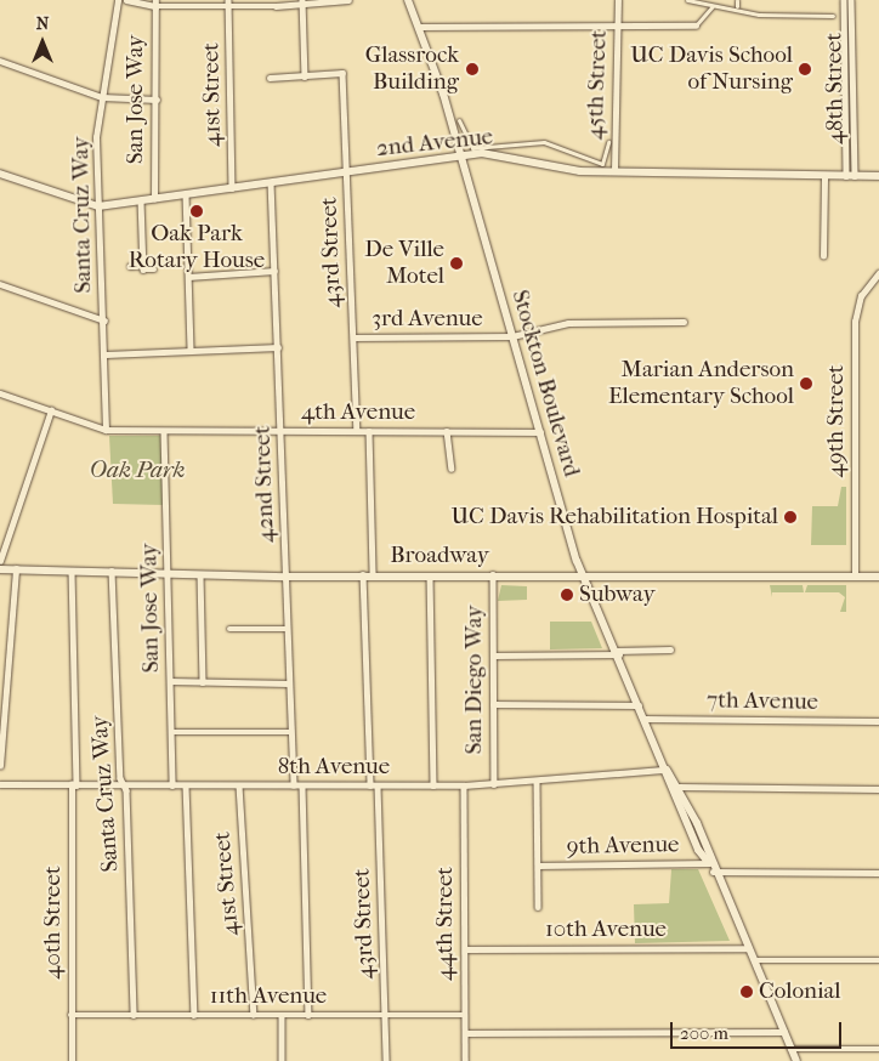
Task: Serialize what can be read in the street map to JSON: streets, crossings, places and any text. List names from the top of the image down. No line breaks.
{"streets":{"main road":["Stockton Boulevard","Broadway"],"street":["45th Street","48th Street","41st Street","San Jose Way","2nd Avenue","Santa Cruz Way","43rd Street","3rd Avenue","4th Avenue","49th Street","42nd Street","San Diego Way","7th Avenue","8th Avenue","9th Avenue","40th Street","44th Street","10th Avenue","11th Avenue"]},"crossings":[["45th Street","2nd Avenue"],["48th Street","2nd Avenue"],["41st Street","2nd Avenue"],["41st Street","8th Avenue"],["41st Street","11th Avenue"],["San Jose Way","2nd Avenue"],["San Jose Way","4th Avenue"],["San Jose Way","Broadway"],["San Jose Way","8th Avenue"],["2nd Avenue","Santa Cruz Way"],["2nd Avenue","43rd Street"],["2nd Avenue","Stockton Boulevard"],["2nd Avenue","42nd Street"],["Santa Cruz Way","4th Avenue"],["Santa Cruz Way","Broadway"],["Santa Cruz Way","8th Avenue"],["Santa Cruz Way","11th Avenue"],["43rd Street","3rd Avenue"],["43rd Street","4th Avenue"],["43rd Street","Broadway"],["43rd Street","8th Avenue"],["43rd Street","11th Avenue"],["3rd Avenue","Stockton Boulevard"],["Stockton Boulevard","4th Avenue"],["Stockton Boulevard","Broadway"],["Stockton Boulevard","7th Avenue"],["Stockton Boulevard","8th Avenue"],["Stockton Boulevard","9th Avenue"],["Stockton Boulevard","10th Avenue"],["4th Avenue","42nd Street"],["49th Street","Broadway"],["42nd Street","Broadway"],["42nd Street","8th Avenue"],["Broadway","San Diego Way"],["Broadway","40th Street"],["San Diego Way","8th Avenue"],["8th Avenue","40th Street"],["8th Avenue","44th Street"],["40th Street","11th Avenue"],["44th Street","10th Avenue"],["44th Street","11th Avenue"]],"parks":["Oak Park"],"places":["Glassrock Building","UC Davis School of Nursing","Oak Park Rotary House","De Ville Motel","Marian Anderson Elementary School","UC Davis Rehabilitation Hospital","Subway","Colonial"],"scale_bar":"200 m","north":"top"}
